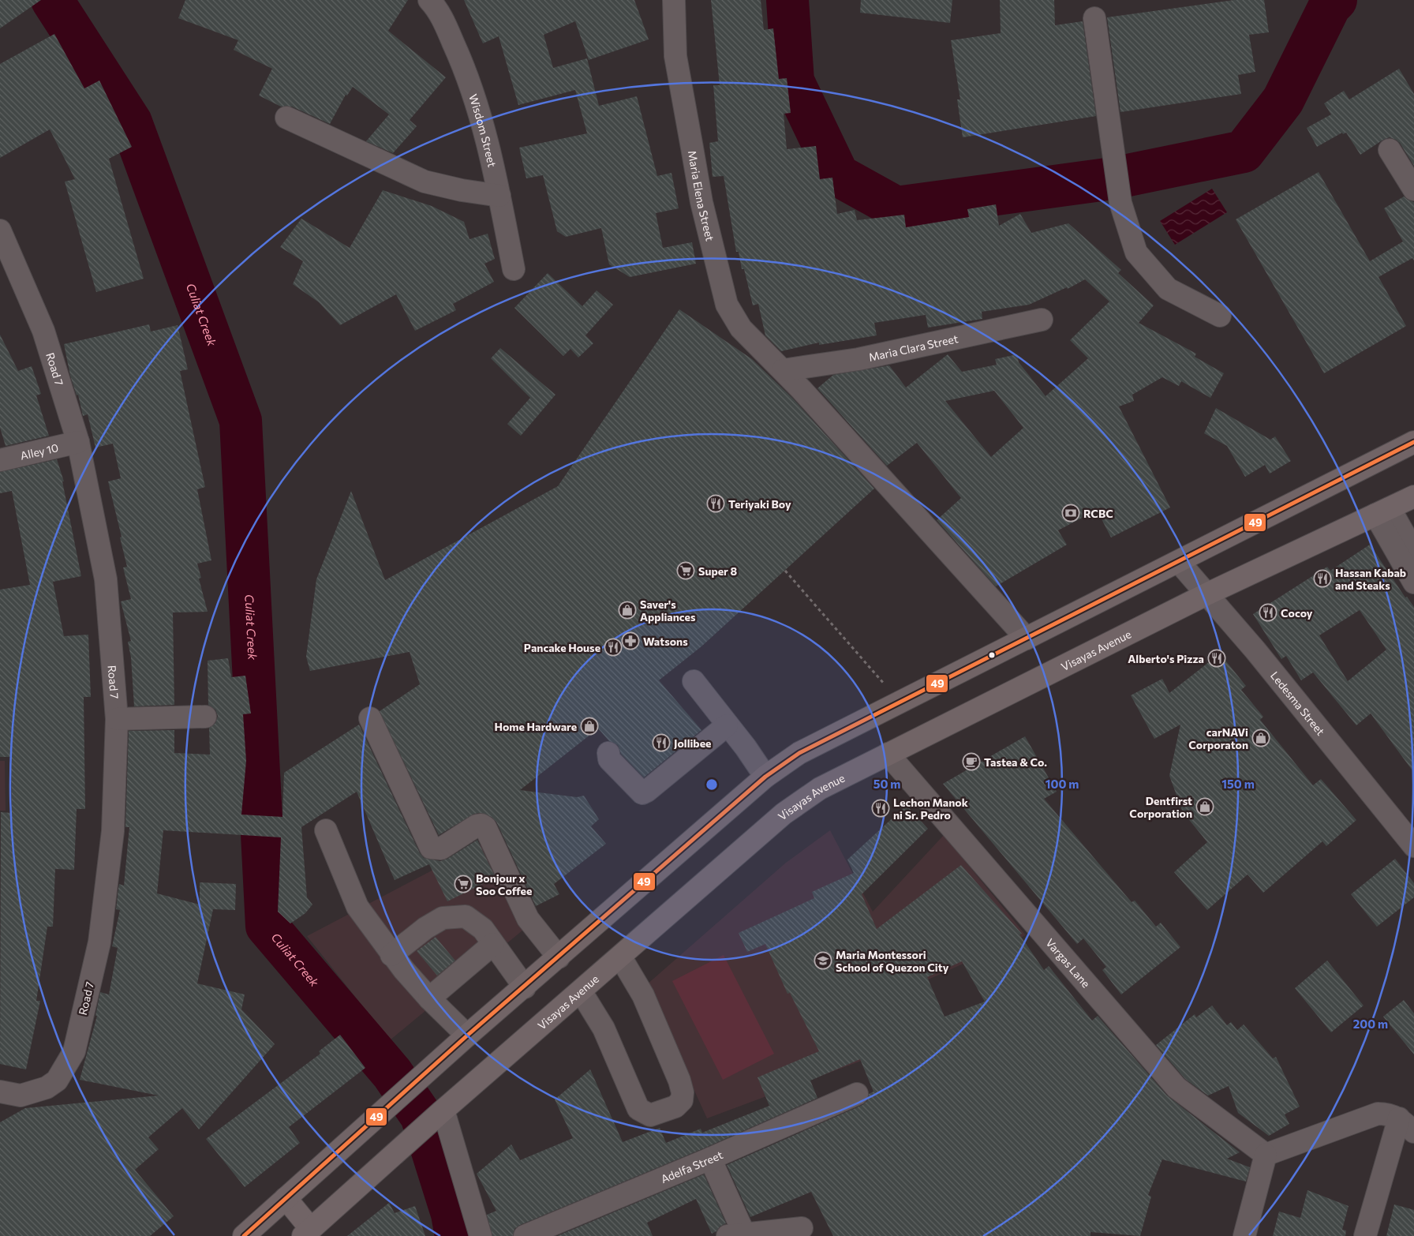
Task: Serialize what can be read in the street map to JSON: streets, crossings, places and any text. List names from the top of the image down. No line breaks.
{"streets":{"main road":["Visayas Avenue"],"street":["Wisdom Street","Maria Elena Street","Maria Clara Street","Road 7","Alley 10","Ledesma Street","Vargas Lane","Adelfa Street"]},"crossings":[["Maria Elena Street","Maria Clara Street"],["Road 7","Alley 10"],["Visayas Avenue","Ledesma Street"],["Visayas Avenue","Vargas Lane"]],"water":["Culiat Creek"],"places":{"restaurant":["Teriyaki Boy","Hassan Kabab and Steaks","Cocoy","Pancake House","Alberto's Pizza","Jollibee","Lechon Manok ni Sr. Pedro"],"bank":["RCBC"],"supermarket":["Super 8","Bonjour x Soo Coffee"],"shop":["Saver's Appliances","Home Hardware","carNAVi Corporaton","Dentfirst Corporation"],"pharmacy":["Watsons"],"cafe":["Tastea & Co."],"school or university":["Maria Montessori School of Quezon City"]},"lines":["transit line 49"],"rings":["50 m","100 m","150 m","200 m"]}
